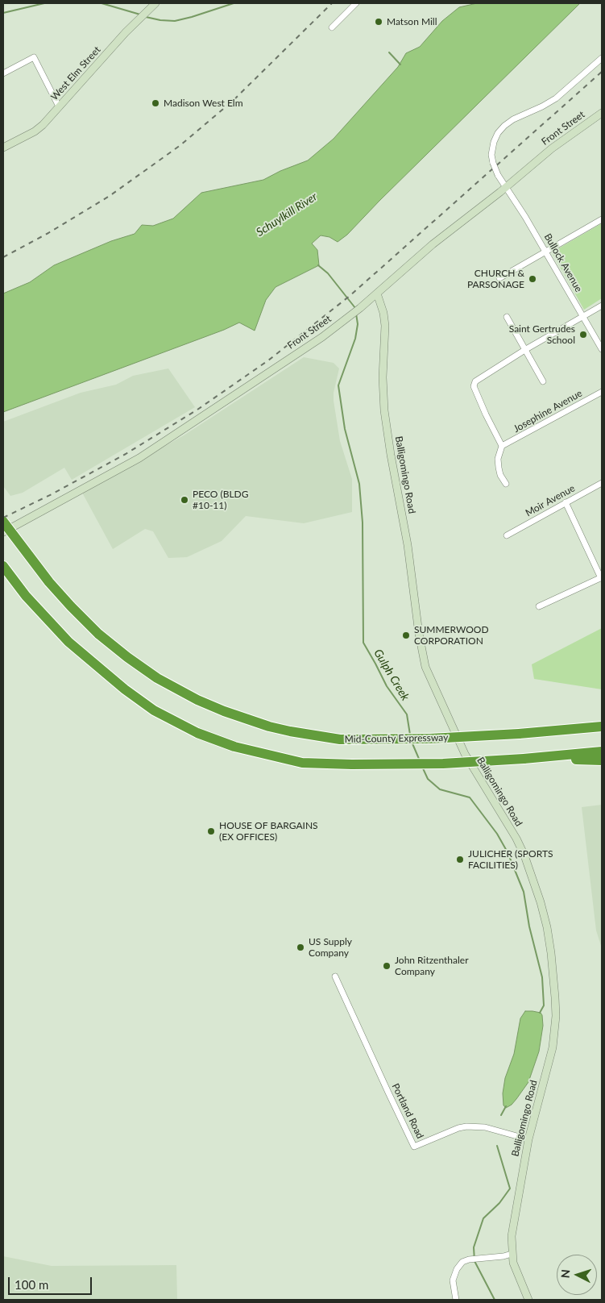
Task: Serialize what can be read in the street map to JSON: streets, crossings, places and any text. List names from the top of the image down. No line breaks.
{"streets":{"highway":["Mid-County Expressway"],"street":["West Elm Street","Front Street","Bullock Avenue","Josephine Avenue","Balligomingo Road","Moir Avenue","Portland Road"]},"crossings":[["Front Street","Bullock Avenue"],["Front Street","Balligomingo Road"],["Balligomingo Road","Portland Road"]],"water":["Schuylkill River","Gulph Creek"],"places":["Matson Mill","Madison West Elm","CHURCH & PARSONAGE","Saint Gertrudes School","PECO (BLDG #10-11)","SUMMERWOOD CORPORATION","HOUSE OF BARGAINS (EX OFFICES)","JULICHER (SPORTS FACILITIES)","US Supply Company","John Ritzenthaler Company"],"scale_bar":"100 m","north":"left"}
